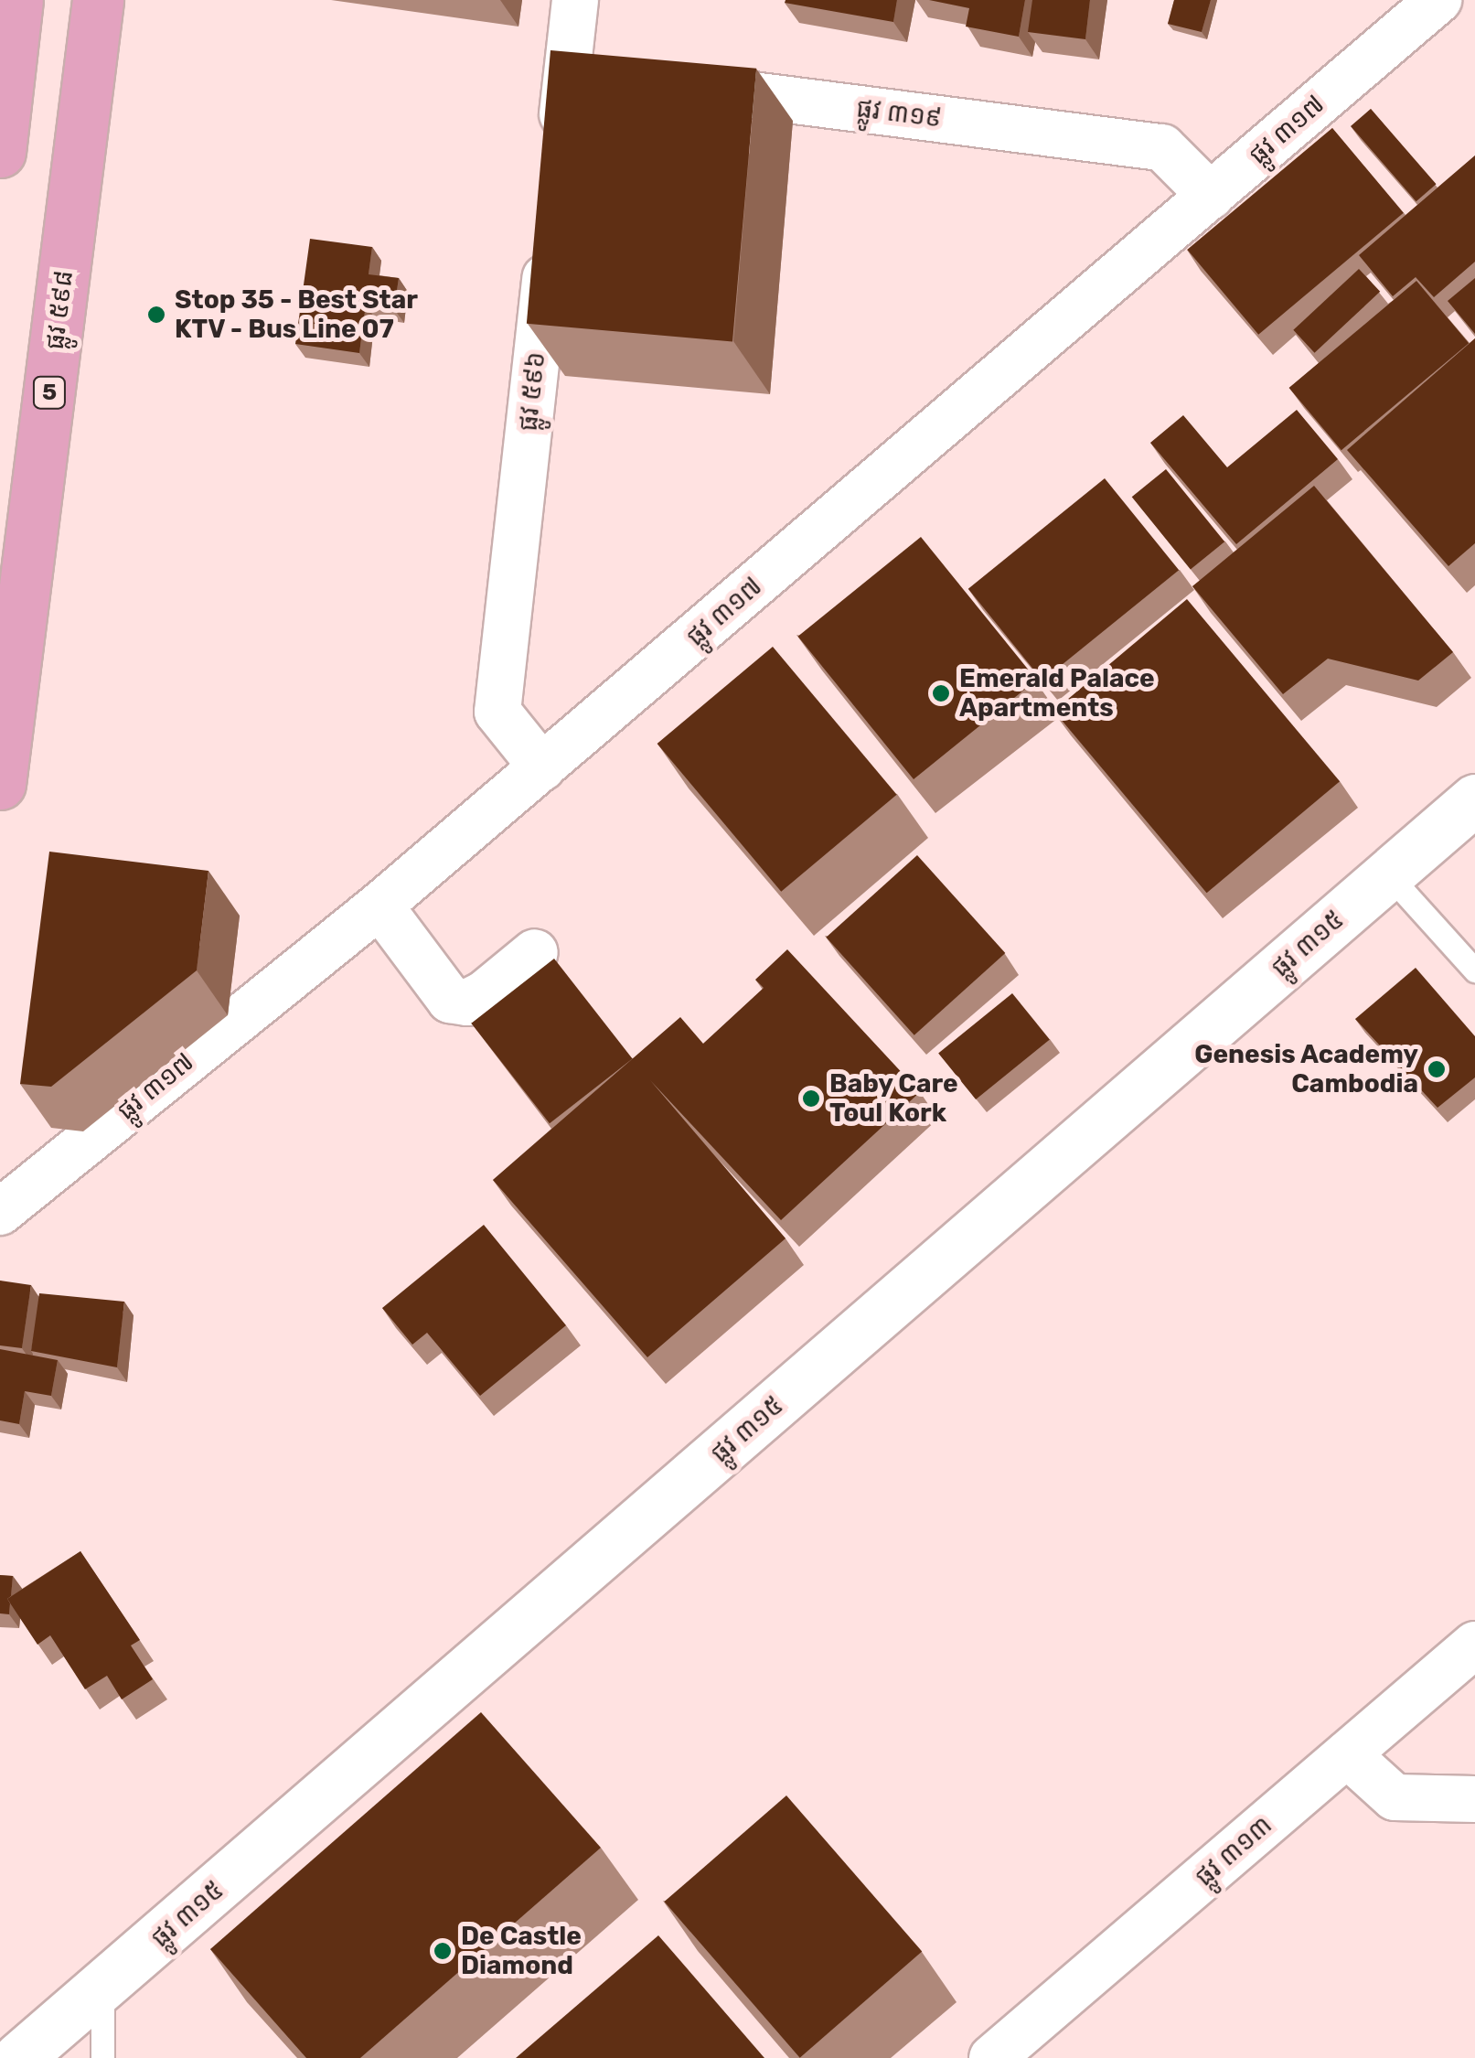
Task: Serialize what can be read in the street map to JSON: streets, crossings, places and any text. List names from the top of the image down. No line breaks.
{"streets":{"main road":["ផ្លូវ ៥៩៨","5"],"street":["ផ្លូវ ៣១៩","ផ្លូវ ៣១៧","ផ្លូវ ៥៩៦","ផ្លូវ ៣១៥","ផ្លូវ ៣១៣"]},"crossings":[["ផ្លូវ ៣១៩","ផ្លូវ ៣១៧"],["ផ្លូវ ៣១៧","ផ្លូវ ៥៩៦"]],"places":["Stop 35 - Best Star KTV - Bus Line 07","Emerald Palace Apartments","Genesis Academy Cambodia","Baby Care Toul Kork","De Castle Diamond"]}
